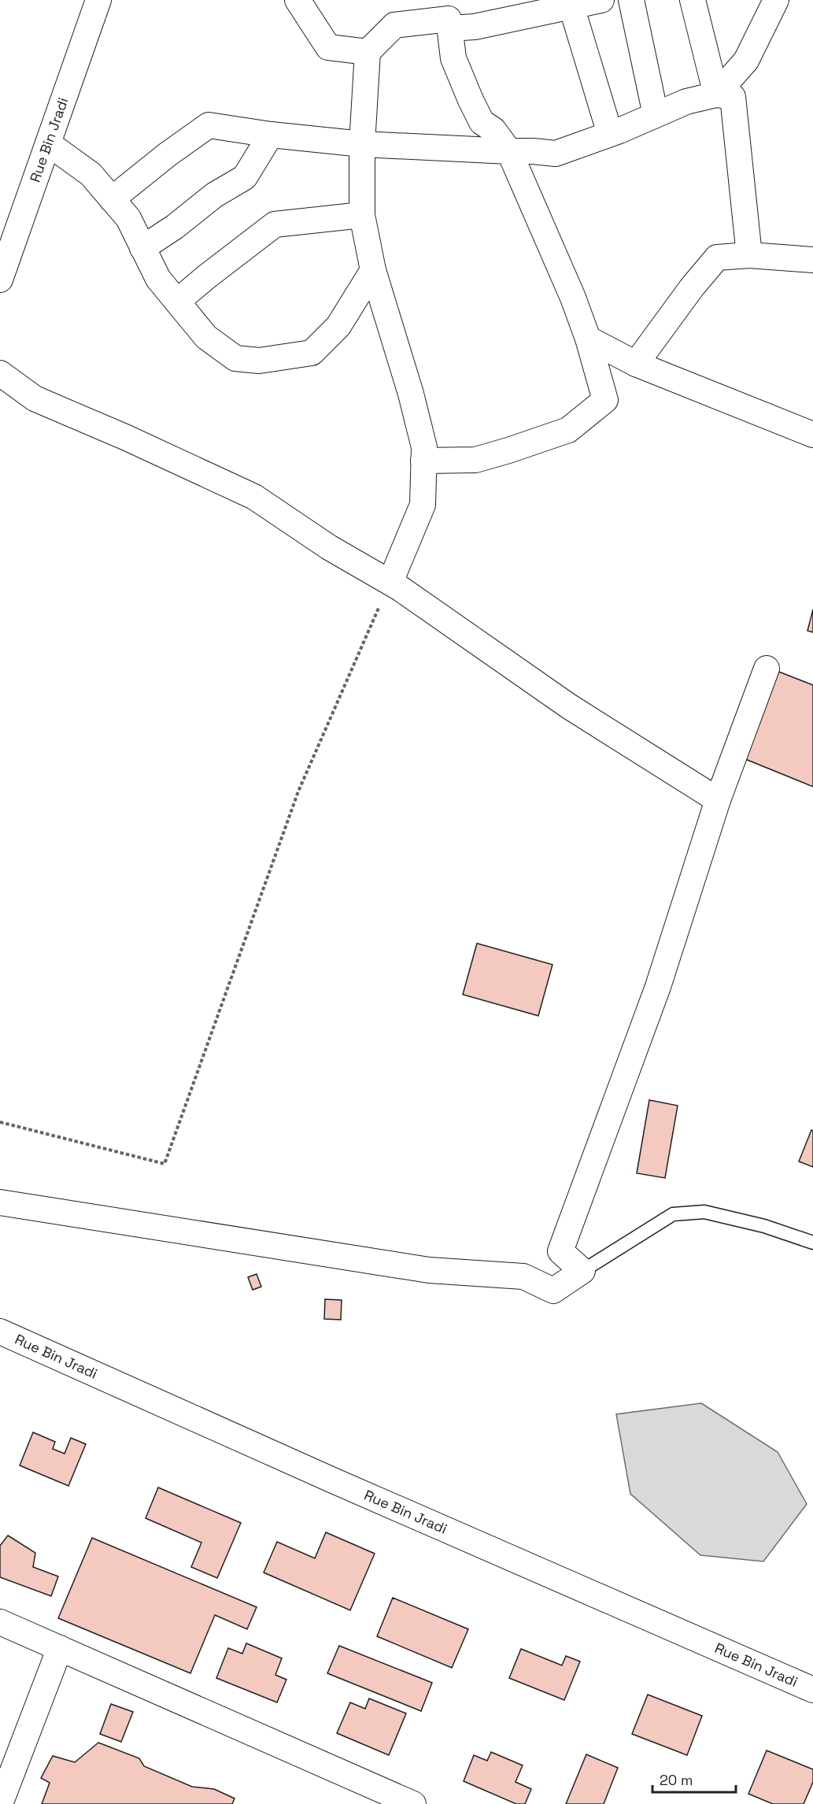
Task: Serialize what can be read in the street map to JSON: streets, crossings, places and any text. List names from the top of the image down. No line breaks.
{"streets":{"street":["Rue Bin Jradi"]},"scale_bar":"20 m"}
